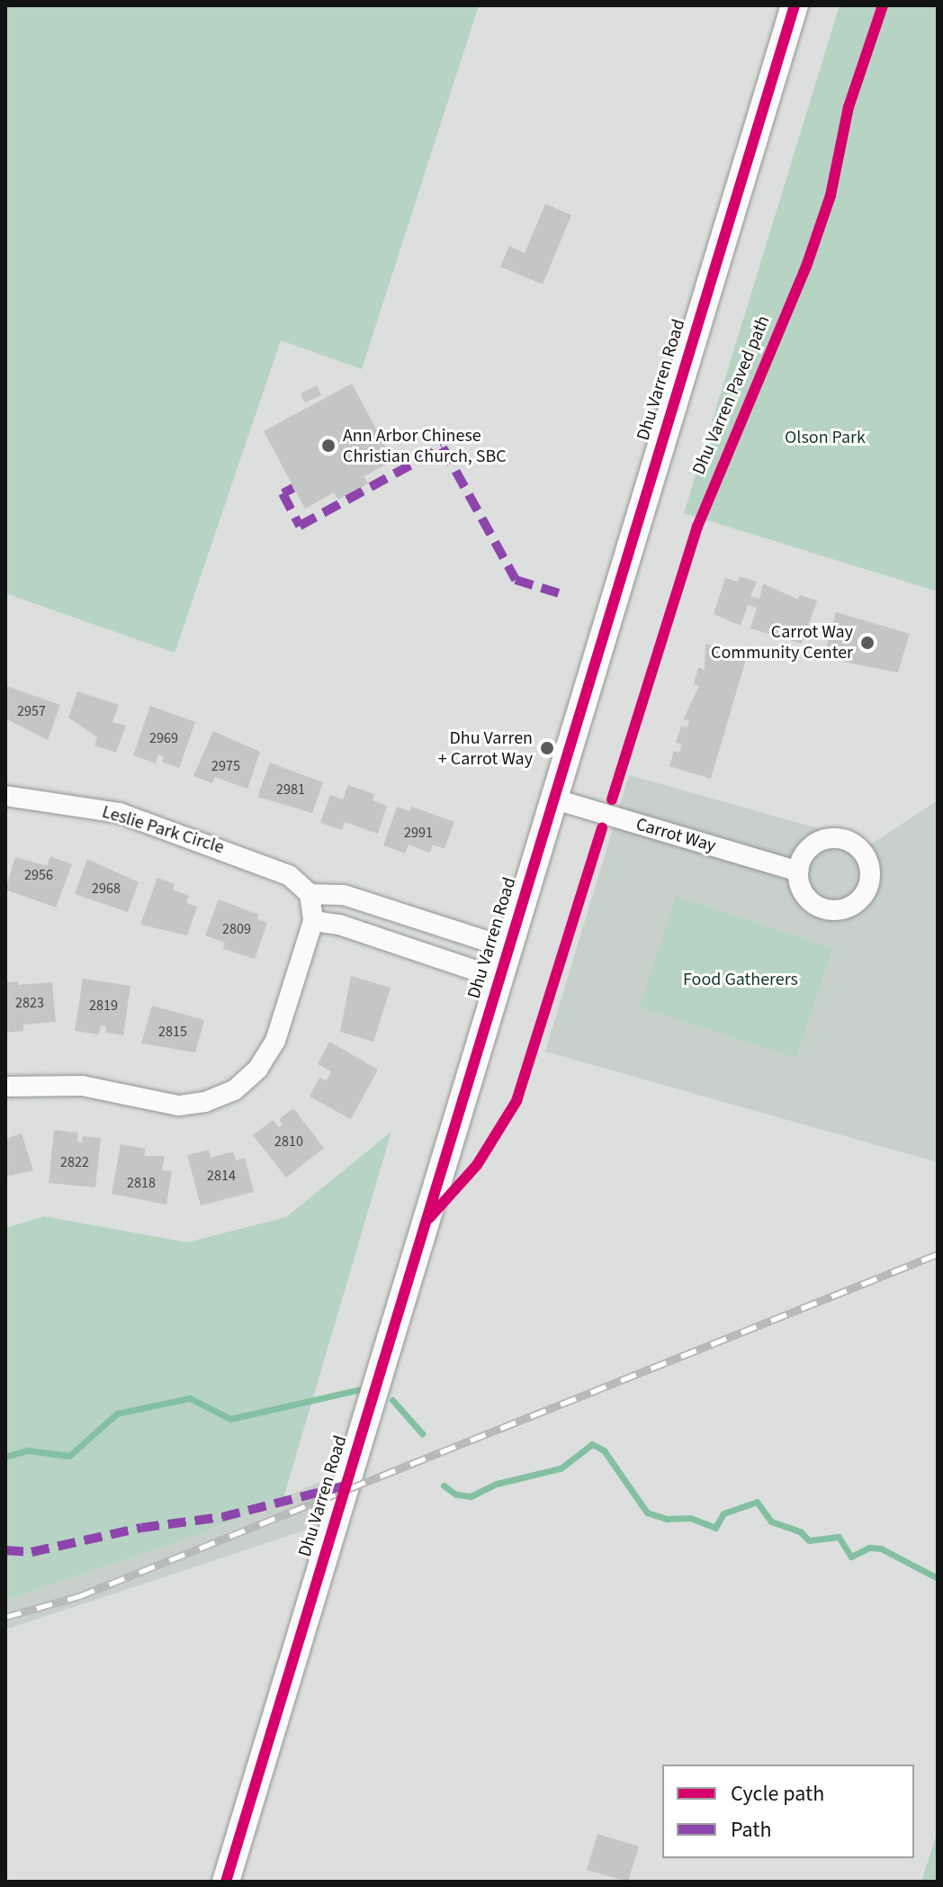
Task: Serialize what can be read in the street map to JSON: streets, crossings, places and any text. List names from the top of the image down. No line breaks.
{"streets":{"main road":["Dhu Varren Road"],"street":["Leslie Park Circle","Carrot Way"],"cycle path":["Dhu Varren Paved path"]},"crossings":[["Dhu Varren Road","Carrot Way"]],"parks":["Olson Park","Food Gatherers"],"places":["Ann Arbor Chinese Christian Church, SBC","Carrot Way Community Center","Dhu Varren + Carrot Way"],"house_numbers":["2957","2969","2975","2981","2991","2956","2968","2809","2823","2819","2815","2810","2822","2814","2818"],"legend":["Cycle path","Path"]}
